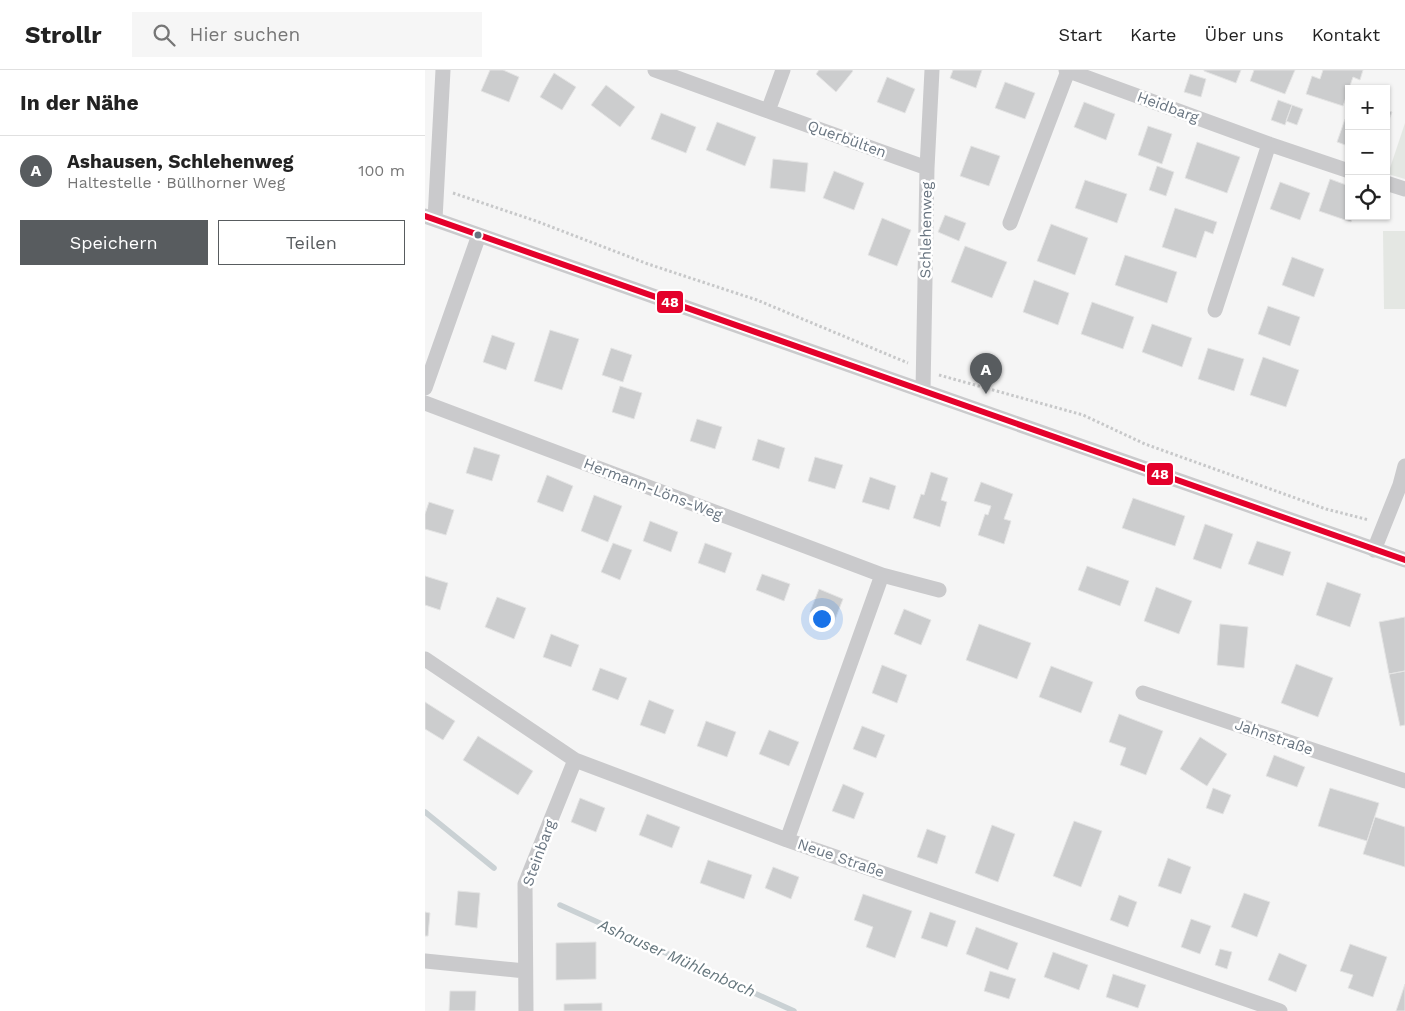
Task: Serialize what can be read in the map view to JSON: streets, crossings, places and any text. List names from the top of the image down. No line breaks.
{"streets":{"street":["Heidbarg","Querbülten","Schlehenweg","Hermann-Löns-Weg","Jahnstraße","Steinbarg","Neue Straße"]},"crossings":[["Querbülten","Schlehenweg"],["Steinbarg","Neue Straße"]],"water":["Ashauser Mühlenbach"],"lines":["transit line 48"],"page":{"header":"Strollr","search":"Hier suchen","nav":["Start","Karte","Über uns","Kontakt"],"heading":"In der Nähe","map_buttons":["+","−"],"list":[{"mark":"A","name":"Ashausen, Schlehenweg","note":"Haltestelle · Büllhorner Weg","value":"100 m"}],"buttons":["Speichern","Teilen"],"pins":"A"}}
